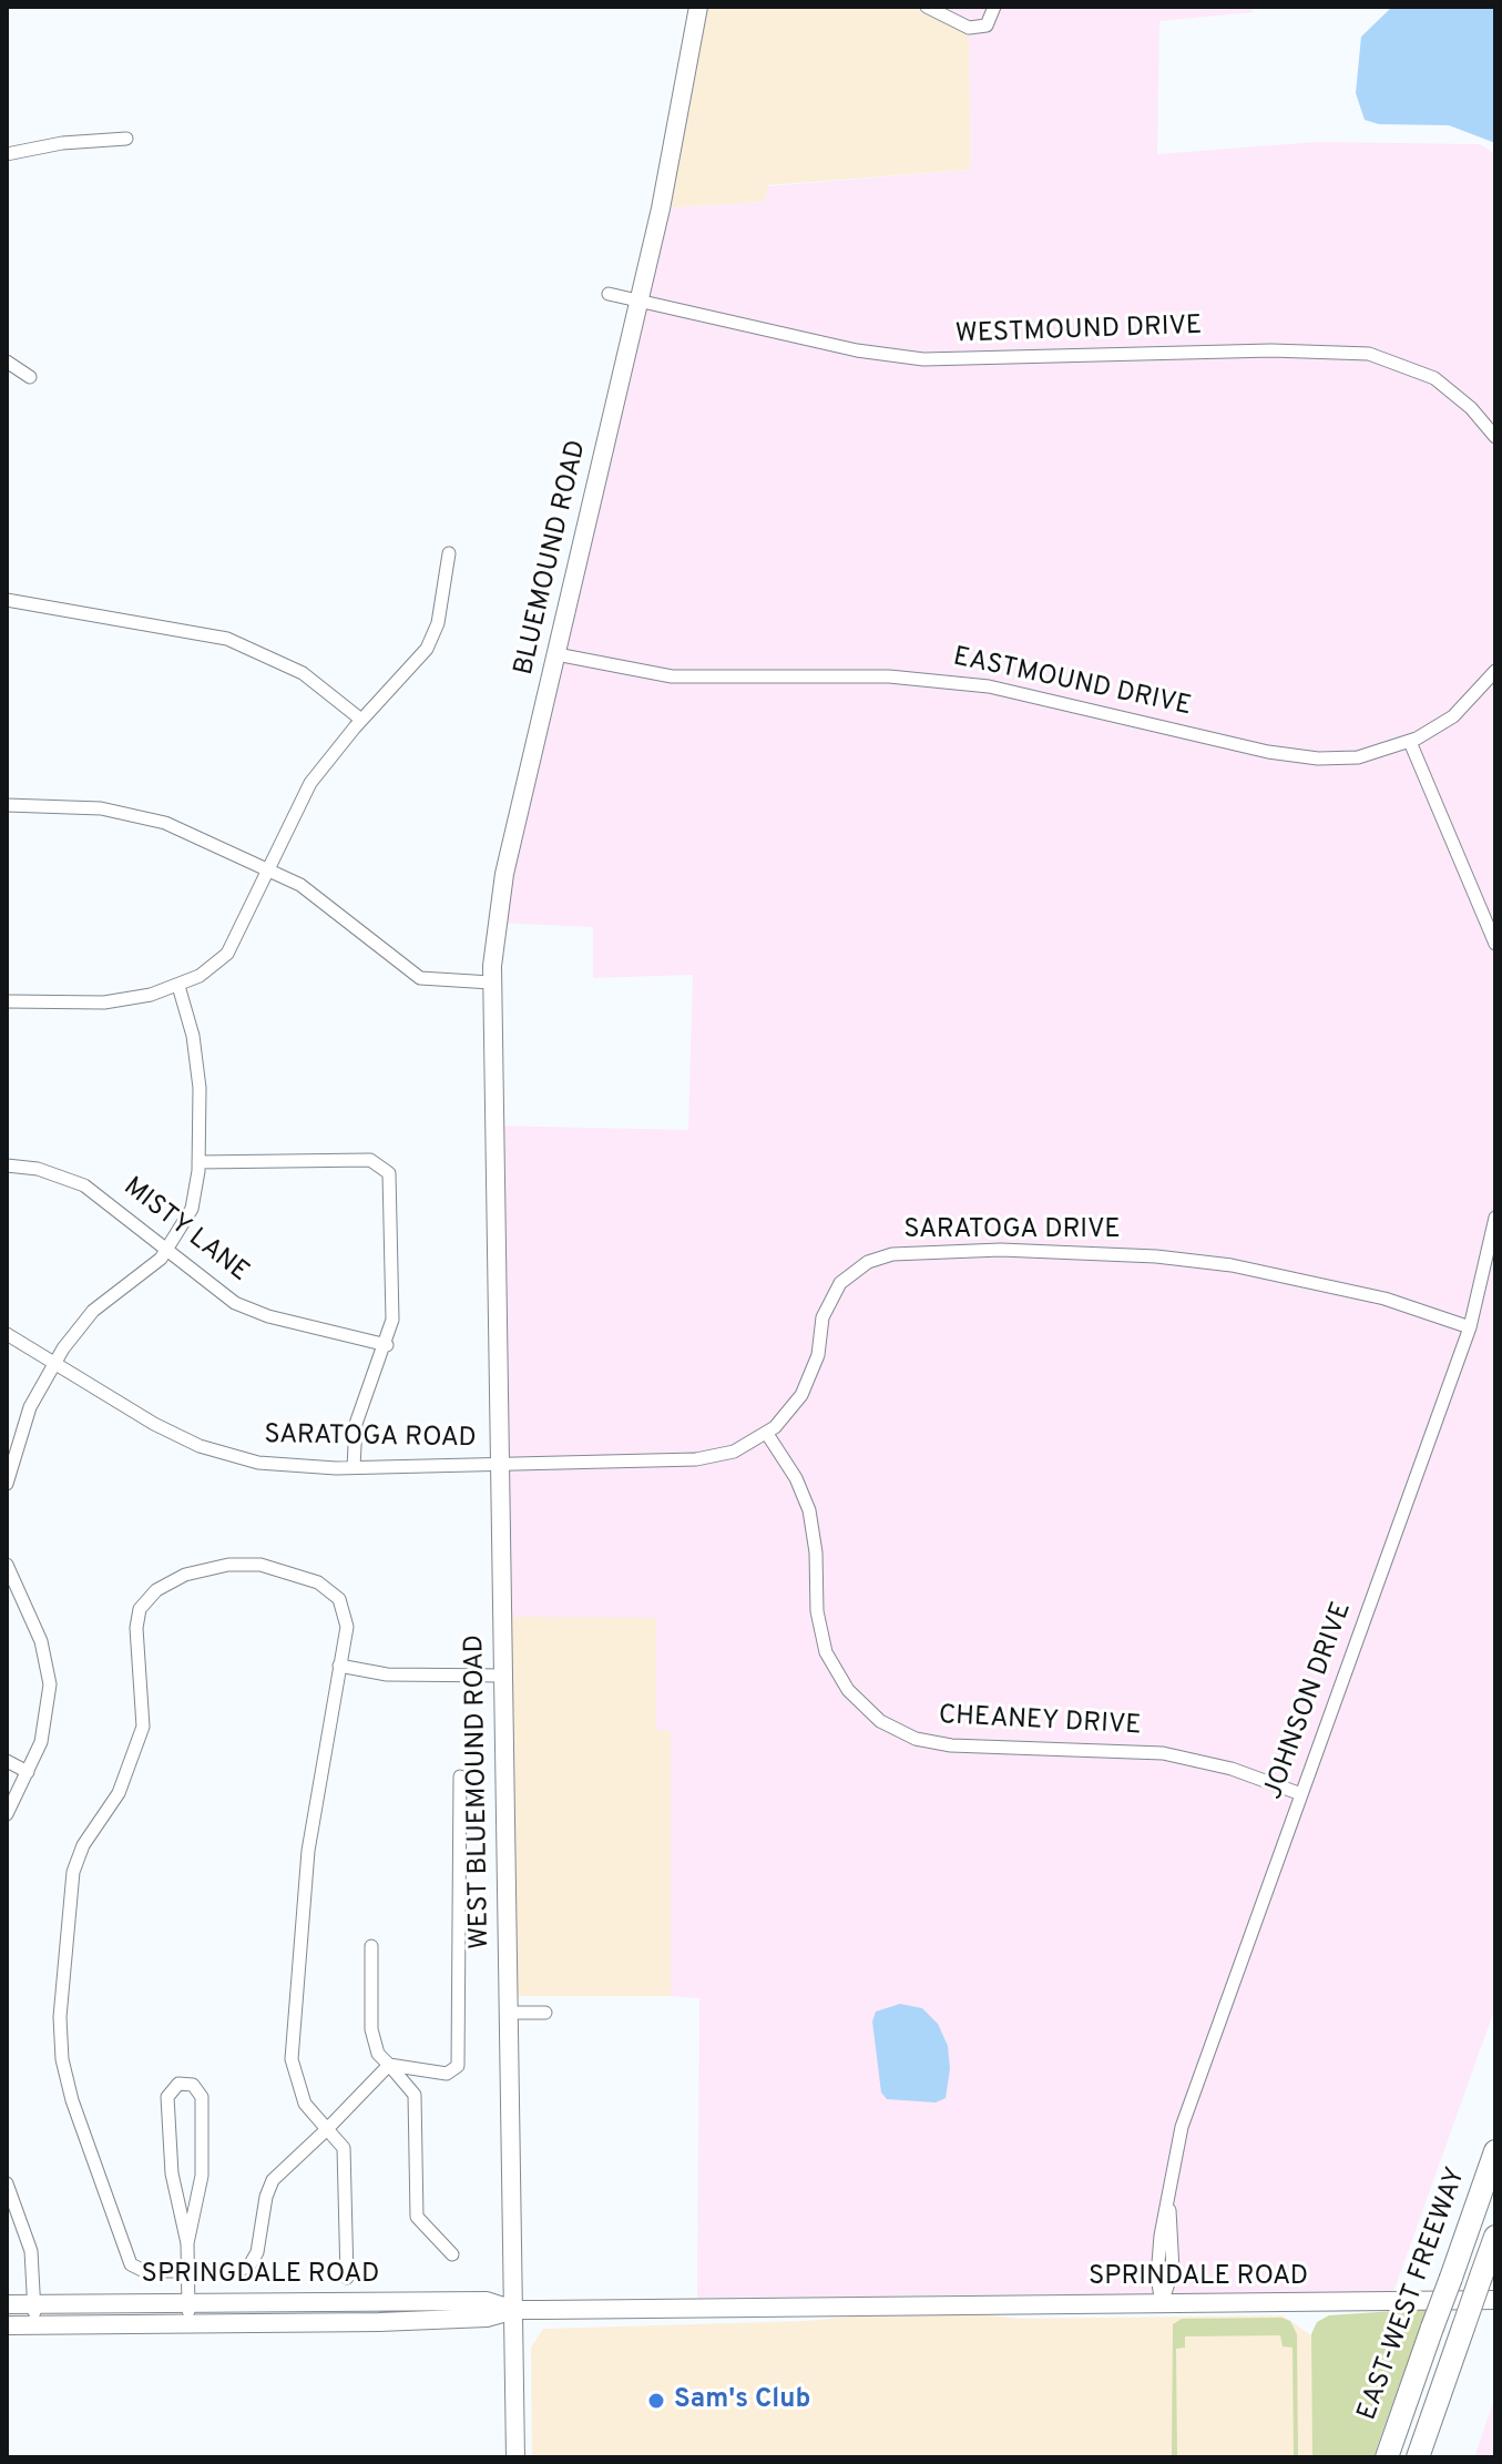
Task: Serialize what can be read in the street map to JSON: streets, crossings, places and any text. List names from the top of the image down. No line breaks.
{"streets":{"highway":["EAST-WEST FREEWAY"],"main road":["BLUEMOUND ROAD","WEST BLUEMOUND ROAD","SPRINGDALE ROAD","SPRINDALE ROAD"],"street":["WESTMOUND DRIVE","EASTMOUND DRIVE","MISTY LANE","SARATOGA DRIVE","SARATOGA ROAD","JOHNSON DRIVE","CHEANEY DRIVE"]},"crossings":[["WESTMOUND DRIVE","BLUEMOUND ROAD"],["BLUEMOUND ROAD","EASTMOUND DRIVE"],["BLUEMOUND ROAD","WEST BLUEMOUND ROAD"],["SARATOGA DRIVE","SARATOGA ROAD"],["SARATOGA DRIVE","JOHNSON DRIVE"],["SARATOGA DRIVE","CHEANEY DRIVE"],["SARATOGA DRIVE","WEST BLUEMOUND ROAD"],["SARATOGA ROAD","WEST BLUEMOUND ROAD"],["JOHNSON DRIVE","CHEANEY DRIVE"],["JOHNSON DRIVE","SPRINDALE ROAD"],["WEST BLUEMOUND ROAD","SPRINGDALE ROAD"],["SPRINGDALE ROAD","SPRINDALE ROAD"]],"places":["Sam's Club"]}
